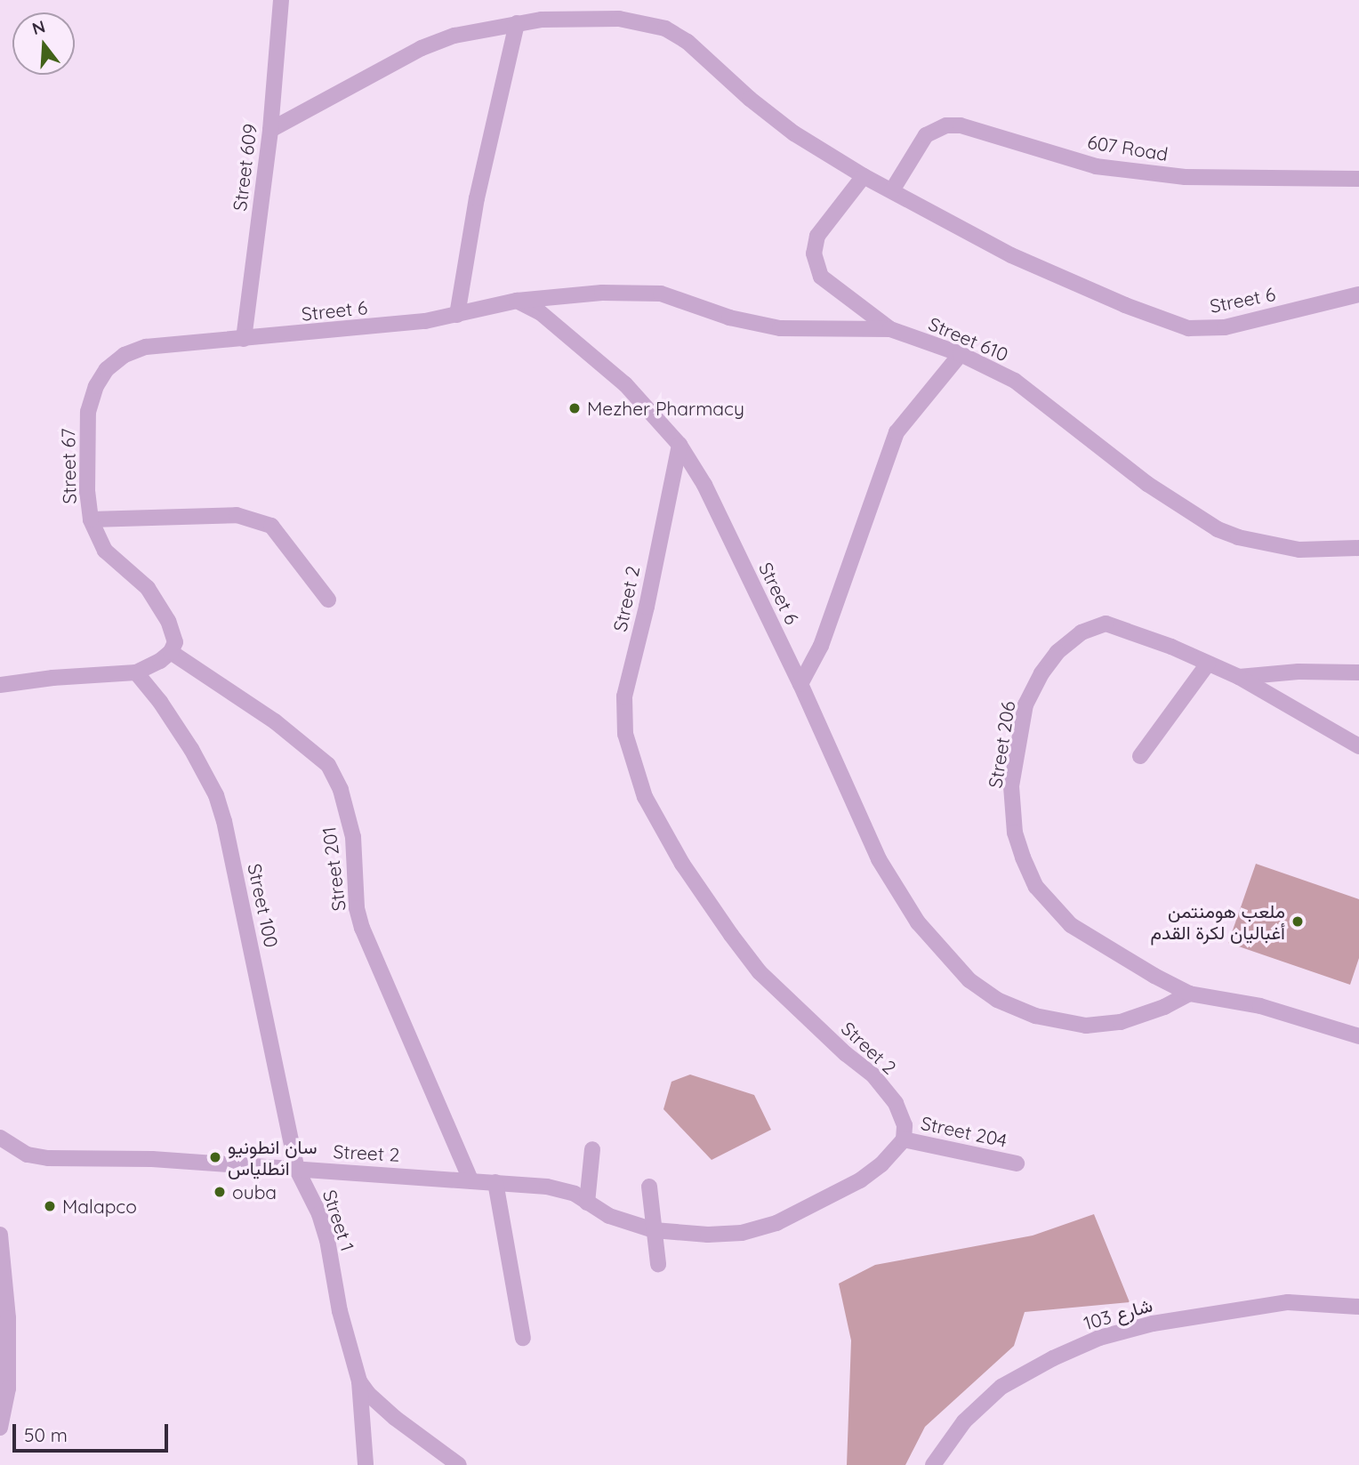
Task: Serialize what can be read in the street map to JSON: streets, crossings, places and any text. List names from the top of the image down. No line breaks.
{"streets":{"street":["607 Road","Street 609","Street 6","Street 610","Street 67","Street 2","Street 206","Street 201","Street 100","Street 204","Street 1","شارع 103"]},"crossings":[["607 Road","Street 6"],["Street 609","Street 6"],["Street 609","Street 67"],["Street 6","Street 610"],["Street 6","Street 67"],["Street 6","Street 2"],["Street 6","Street 206"],["Street 67","Street 201"],["Street 2","Street 201"],["Street 2","Street 100"],["Street 2","Street 204"],["Street 2","Street 1"],["Street 100","Street 1"]],"places":["Mezher Pharmacy","ملعب هومنتمن أغباليان لكرة القدم","سان انطونيو انطلياس","ouba","Malapco"],"scale_bar":"50 m","north":"top"}
